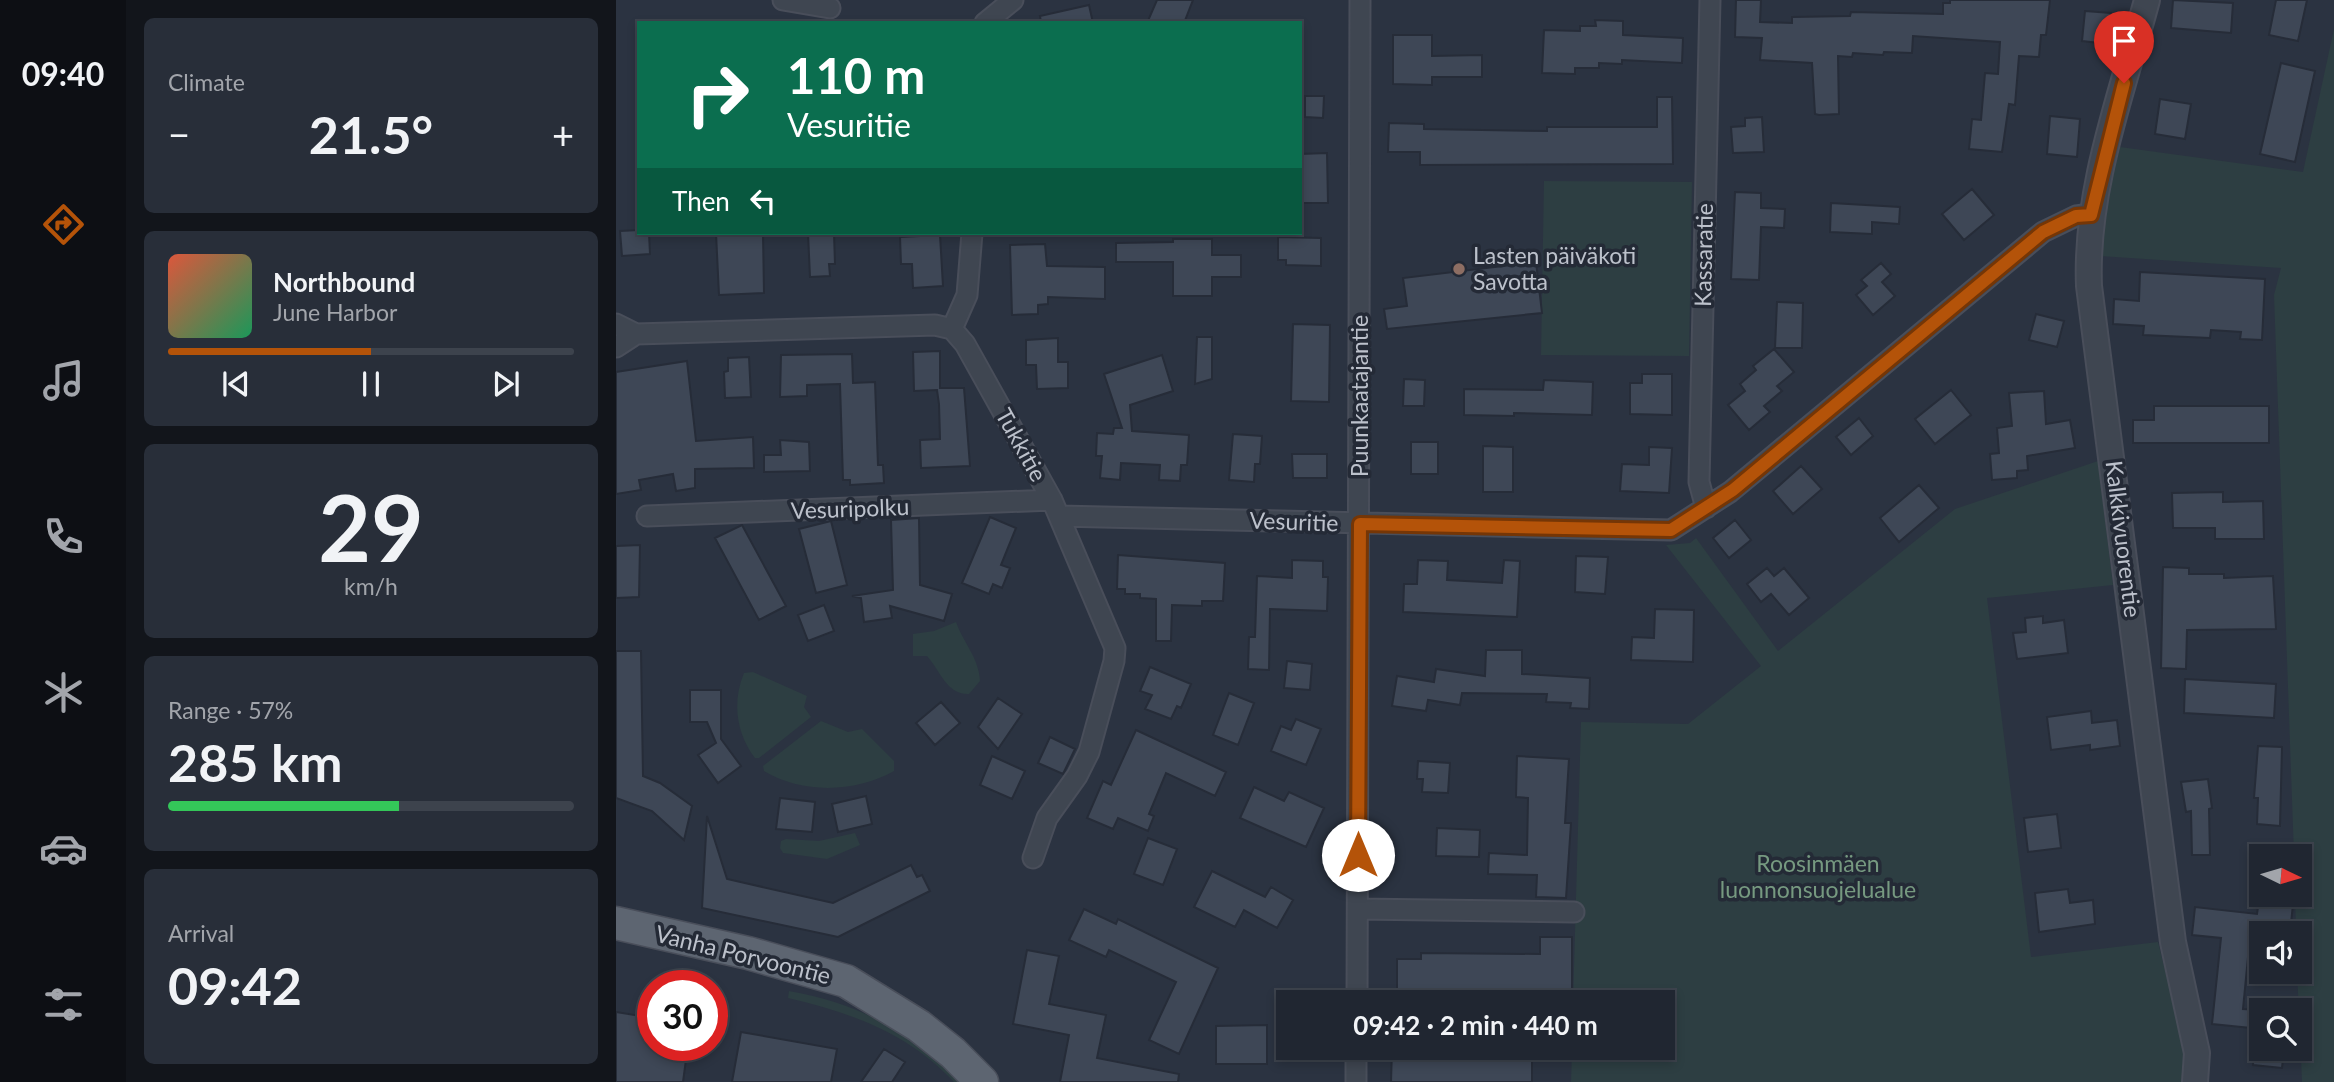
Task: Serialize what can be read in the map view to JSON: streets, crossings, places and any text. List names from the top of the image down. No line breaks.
{"streets":{"main road":["Vanha Porvoontie"],"street":["Kassaratie","Puunkaatajantie","Tukkitie","Vesuripolku","Vesuritie","Kalkkivuorentie"]},"crossings":[["Kassaratie","Vesuritie"],["Puunkaatajantie","Vesuritie"],["Tukkitie","Vesuripolku"],["Tukkitie","Vesuritie"],["Vesuripolku","Vesuritie"],["Vesuritie","Kalkkivuorentie"]],"parks":["Roosinmäen luonnonsuojelualue"],"places":["Lasten päiväkoti Savotta"],"north":"right","page":{"tabs":"09:40","tile":["Climate",["29","km/h"],["Range · 57%","285 km"],["Arrival","09:42"]],"turn":["110 m","Vesuritie"],"heat":["−","21.5°","+"],"then":"Then","song":["Northbound","June Harbor"],"limit":"30","trip":"09:42 · 2 min · 440 m"}}
